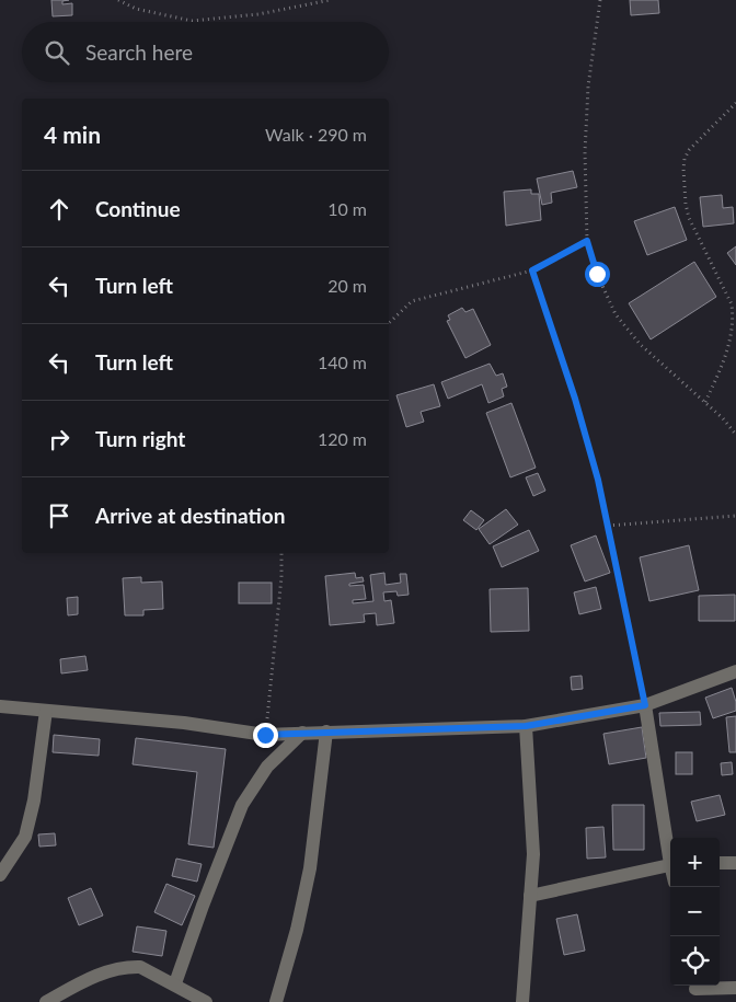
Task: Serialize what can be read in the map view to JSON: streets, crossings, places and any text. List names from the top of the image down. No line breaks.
{"page":{"search":"Search here","heading":["4 min","Walk · 290 m"],"list":[["Continue","10 m"],["Turn left","20 m"],["Turn left","140 m"],["Turn right","120 m"],"Arrive at destination"],"map_buttons":["+","−"]}}
